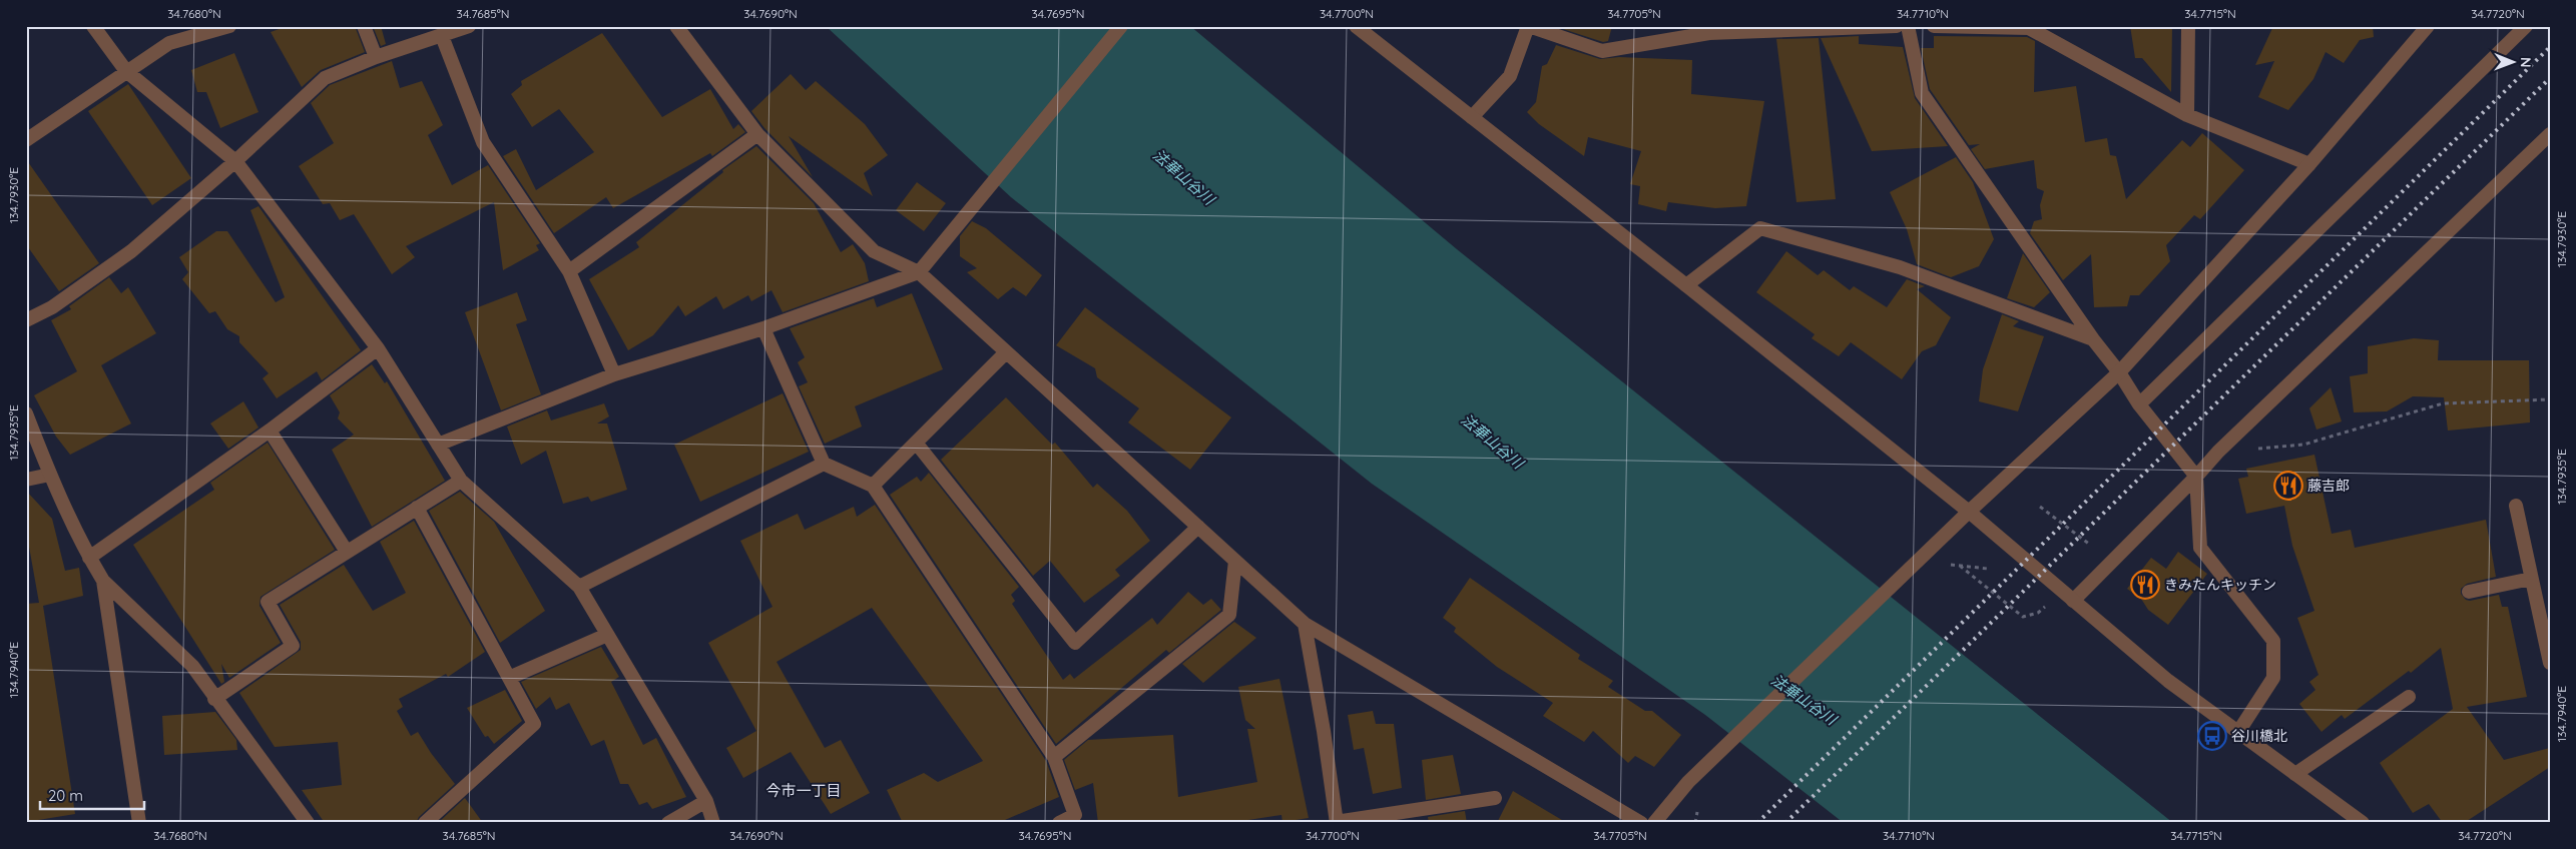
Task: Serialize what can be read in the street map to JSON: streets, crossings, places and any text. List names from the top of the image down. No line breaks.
{"districts":["今市一丁目"],"water":["法華山谷川"],"places":{"restaurant":["藤吉郎","きみたんキッチン"],"bus stop":["谷川橋北"]},"scale_bar":"20 m","north":"right","coordinates":["34.7680°N","34.7685°N","34.7690°N","34.7695°N","34.7700°N","34.7705°N","34.7710°N","34.7715°N","34.7720°N","134.7930°E","134.7935°E","134.7940°E"]}
